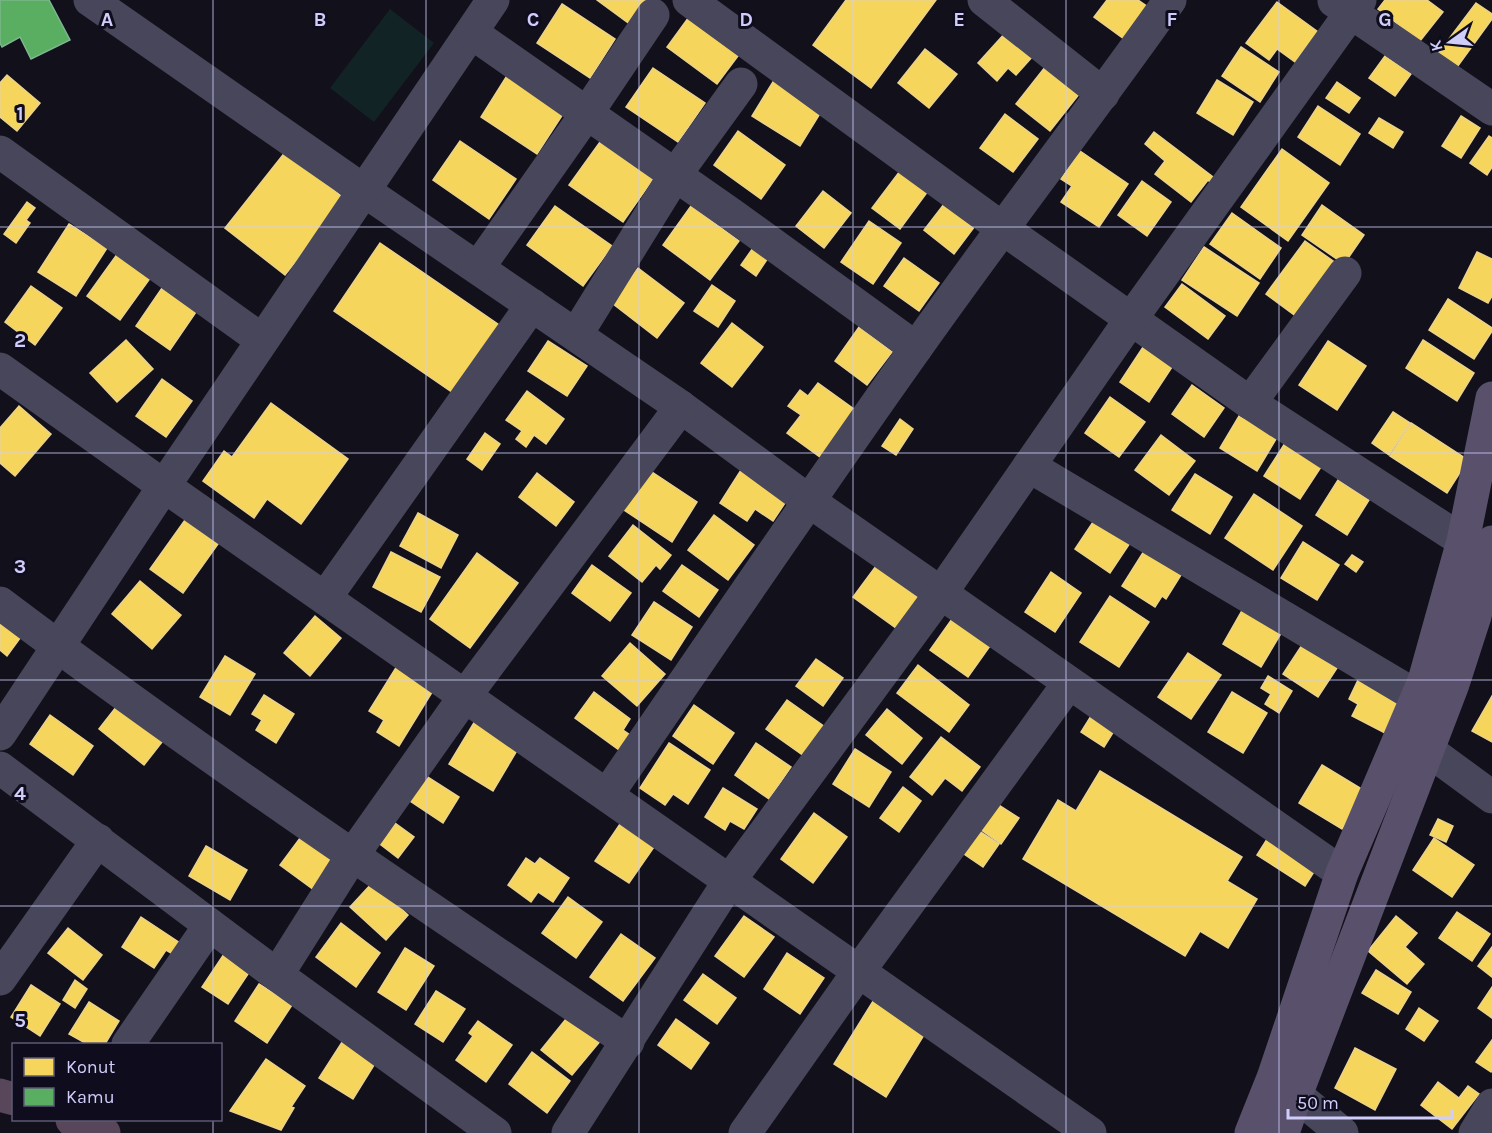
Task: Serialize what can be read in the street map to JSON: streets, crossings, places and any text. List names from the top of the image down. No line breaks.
{"legend":["Konut","Kamu"],"scale_bar":"50 m","north":"left","grid":{"columns":["A","B","C","D","E","F","G"],"rows":["1","2","3","4","5"]}}
